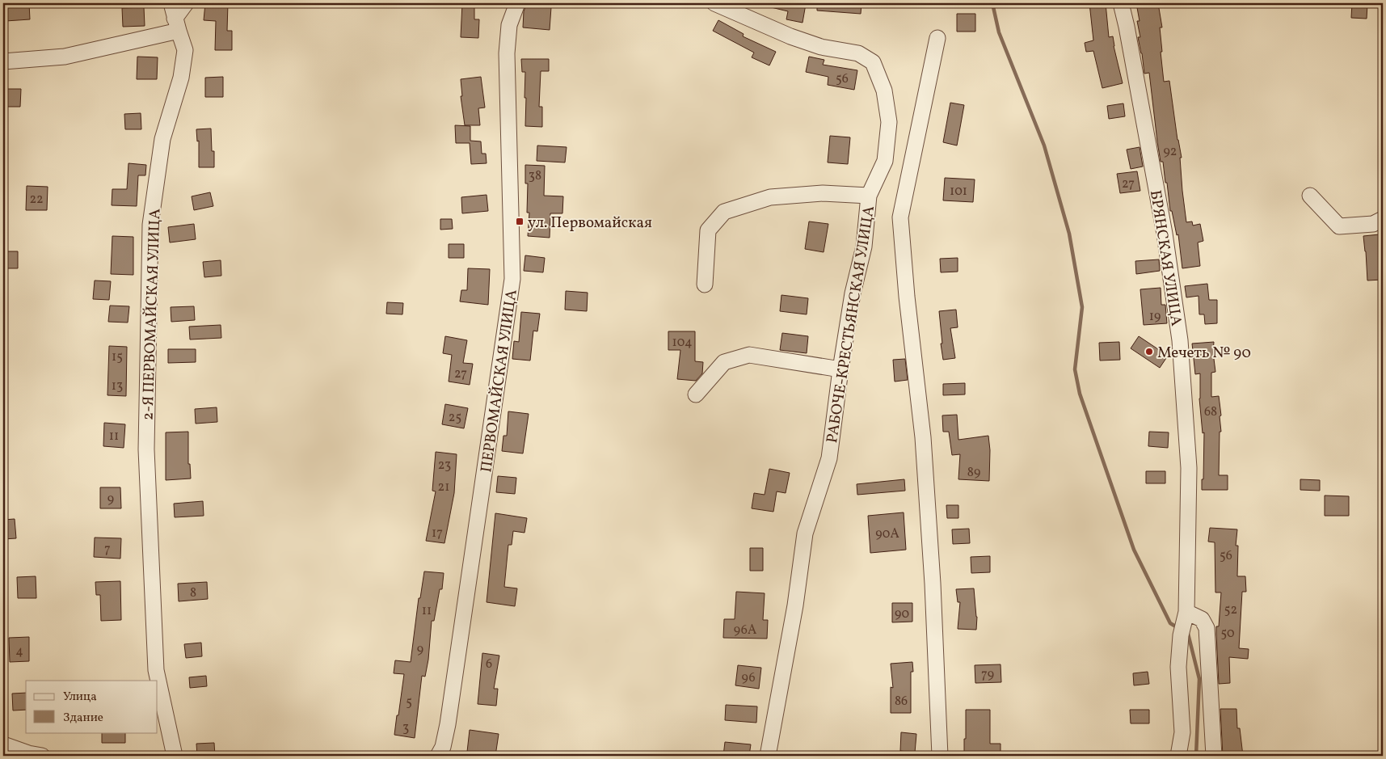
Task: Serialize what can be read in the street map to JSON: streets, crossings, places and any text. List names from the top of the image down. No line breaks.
{"streets":{"street":["БРЯНСКАЯ УЛИЦА","2-Я ПЕРВОМАЙСКАЯ УЛИЦА","РАБОЧЕ-КРЕСТЬЯНСКАЯ УЛИЦА","ПЕРВОМАЙСКАЯ УЛИЦА"]},"places":{"transit":["ул. Первомайская"],"other":["Мечеть № 90"]},"house_numbers":["56","92","38","27","101","22","19","104","15","27","13","68","25","11","23","89","21","9","17","90А","7","56","8","52","11","90","96А","50","9","4","6","79","96","86","5","3"],"legend":["Улица","Здание"]}
